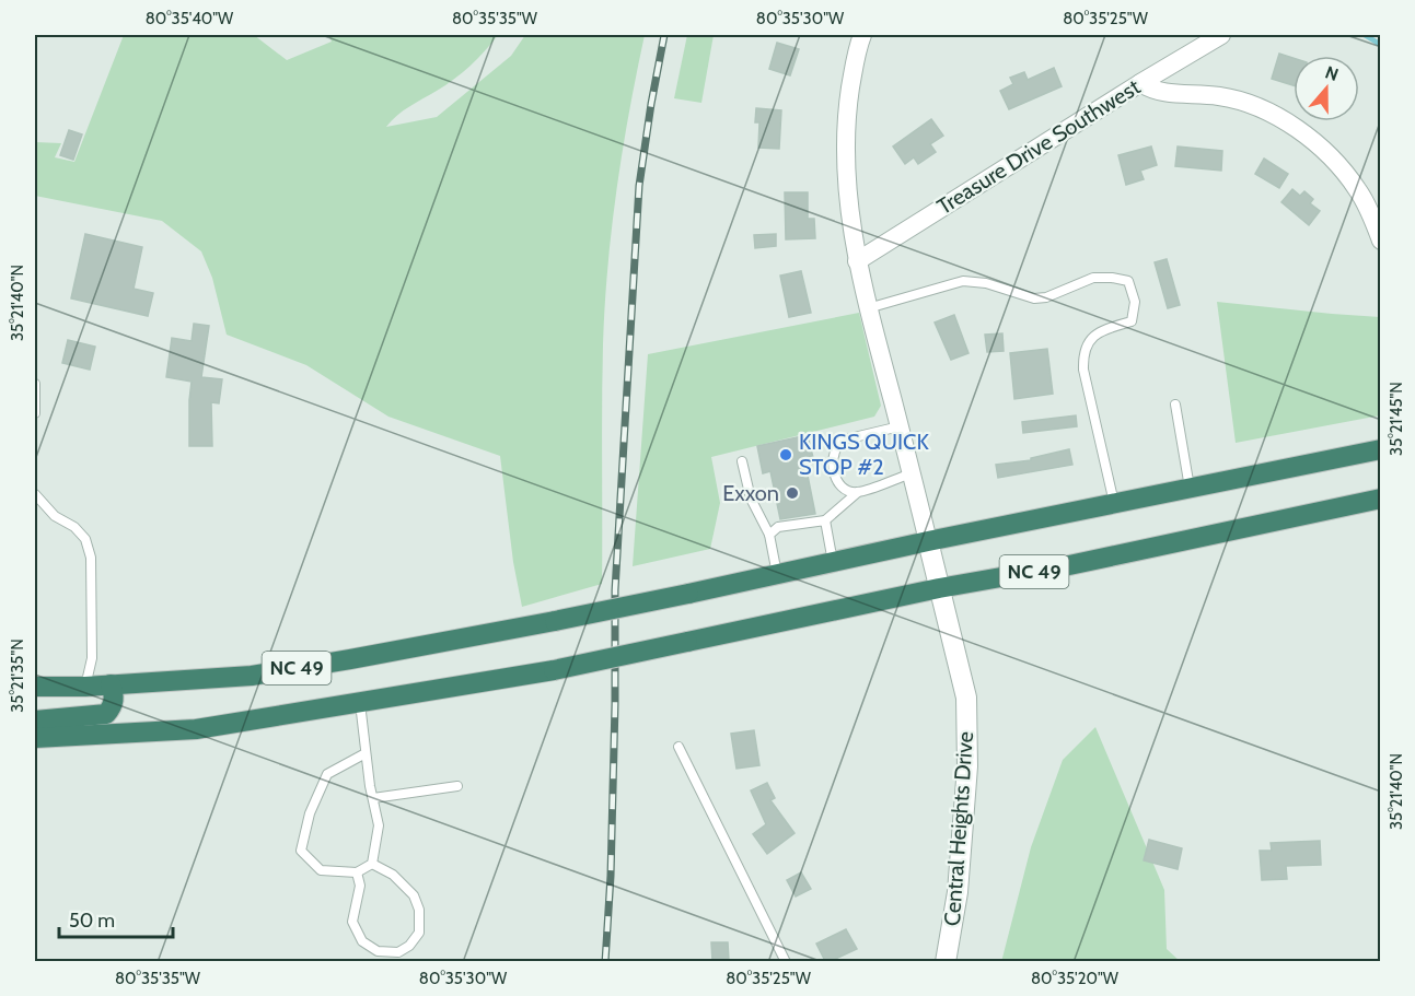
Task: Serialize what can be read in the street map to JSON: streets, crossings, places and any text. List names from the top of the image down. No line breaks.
{"streets":{"highway":["NC 49"],"street":["Treasure Drive Southwest","Central Heights Drive"]},"crossings":[["NC 49","Central Heights Drive"]],"places":["KINGS QUICK STOP #2","Exxon"],"scale_bar":"50 m","north":"top","coordinates":["80°35'40\"W","80°35'35\"W","80°35'30\"W","80°35'25\"W","35°21'40\"N","35°21'45\"N","35°21'35\"N","80°35'20\"W"]}
